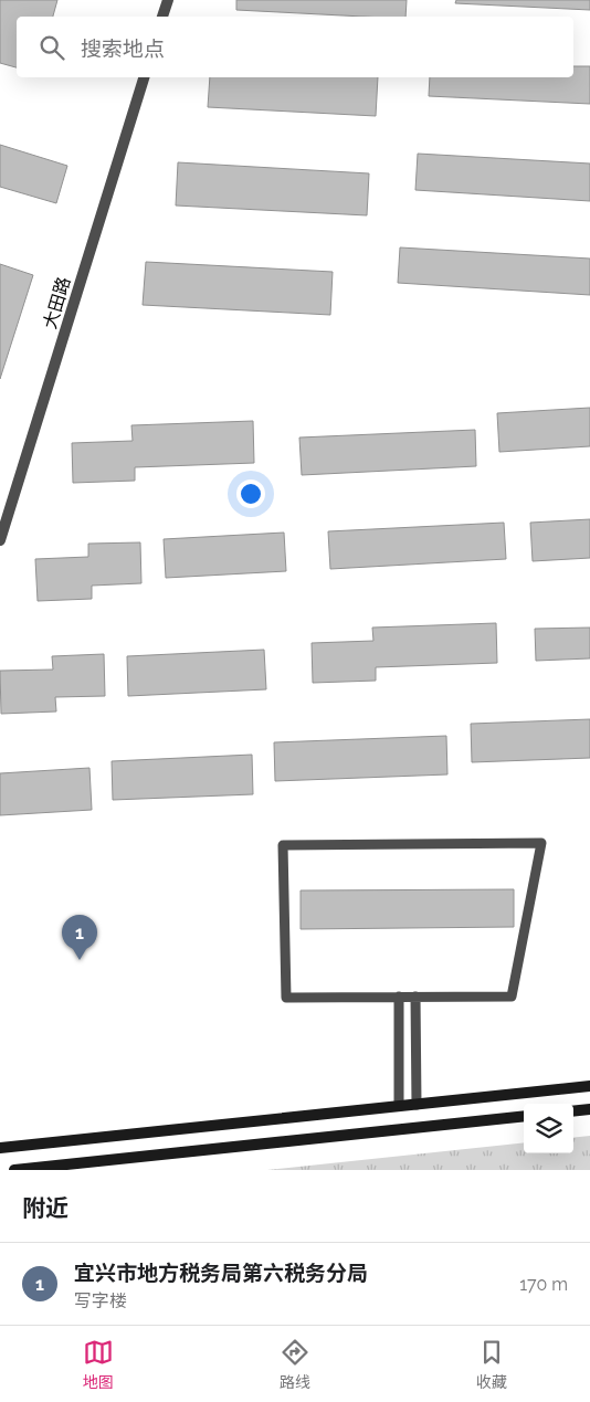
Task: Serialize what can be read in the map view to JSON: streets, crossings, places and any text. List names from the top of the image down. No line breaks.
{"streets":{"street":["大田路"]},"page":{"search":"搜索地点","pins":"1","heading":"附近","list":[{"mark":"1","name":"宜兴市地方税务局第六税务分局","note":"写字楼","value":"170 m"}],"nav":["地图","路线","收藏"]}}
